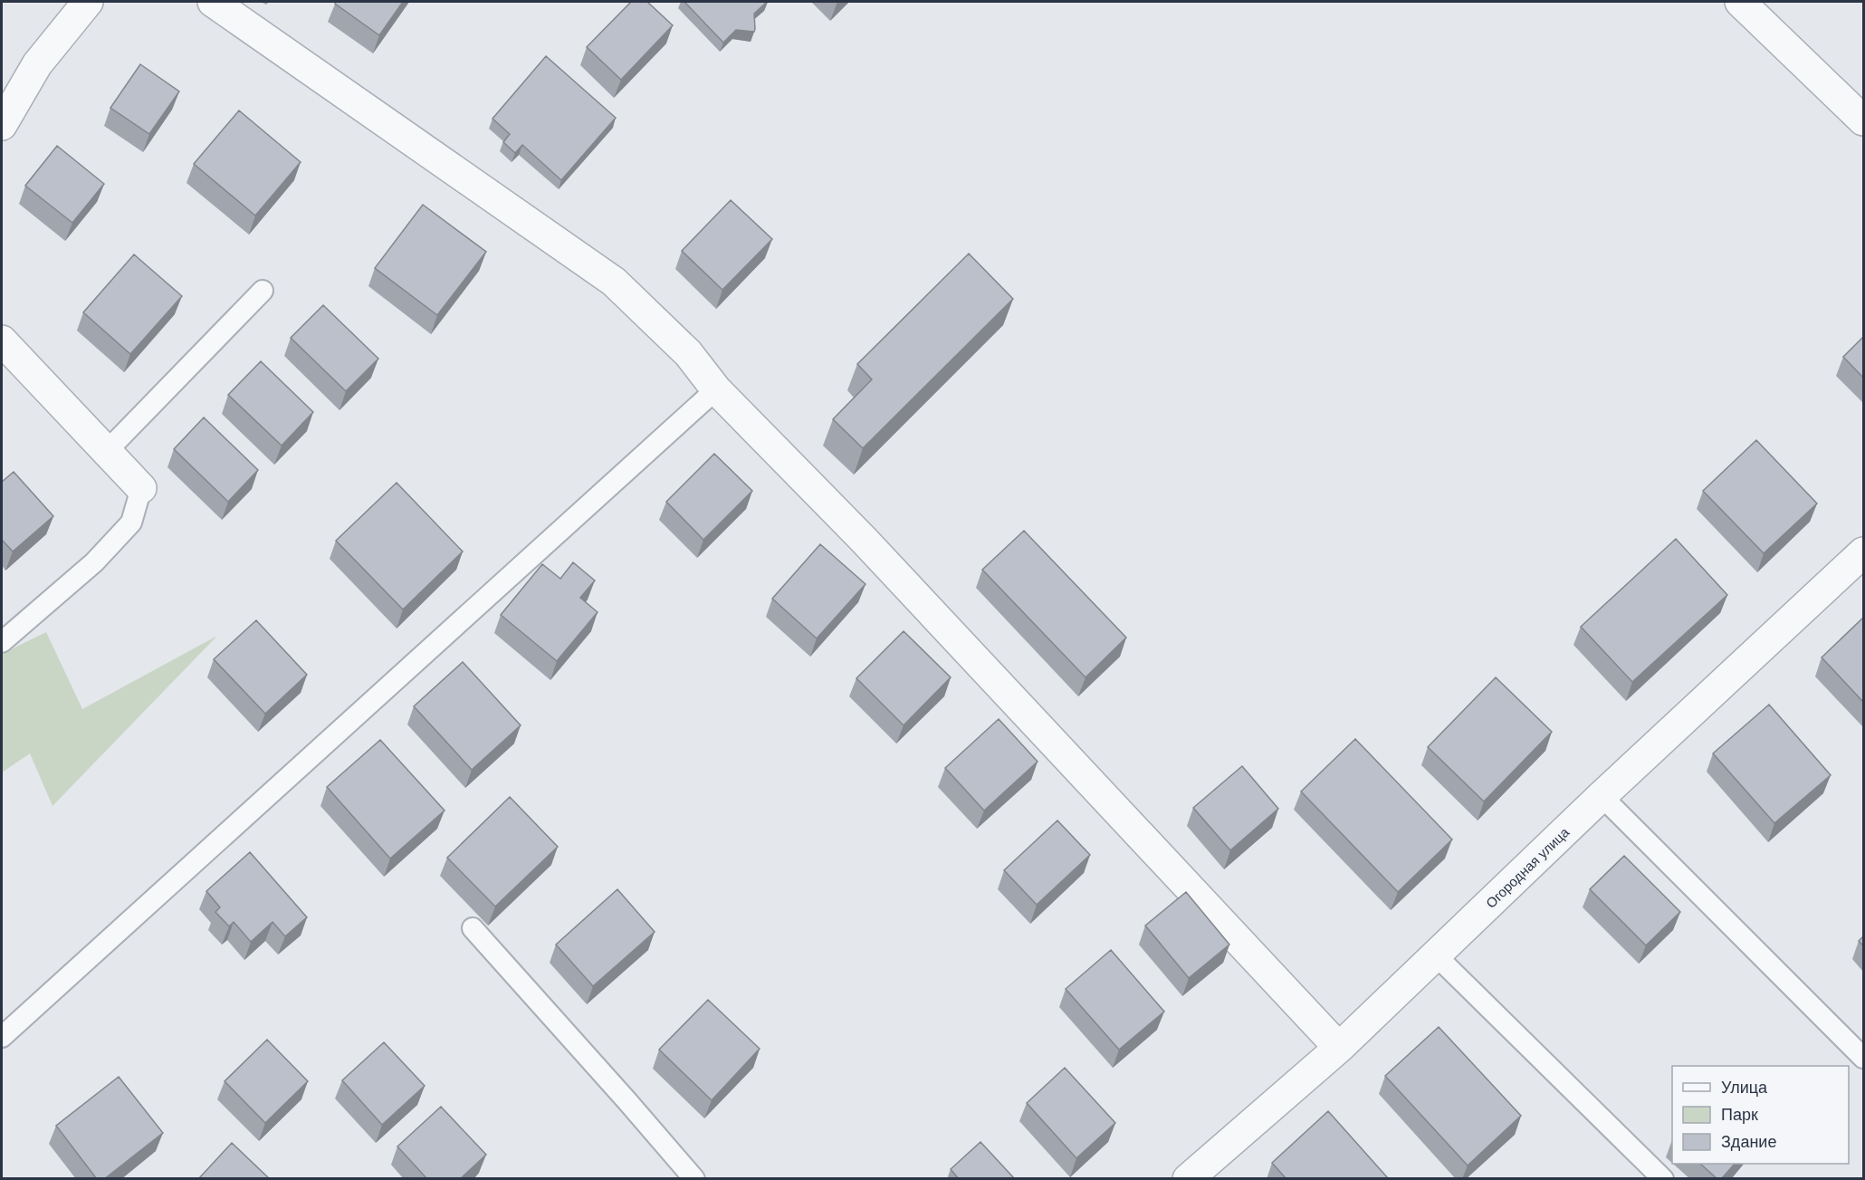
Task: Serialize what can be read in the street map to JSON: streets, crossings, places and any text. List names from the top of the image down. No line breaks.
{"streets":{"street":["Огородная улица"]},"legend":["Улица","Парк","Здание"]}
